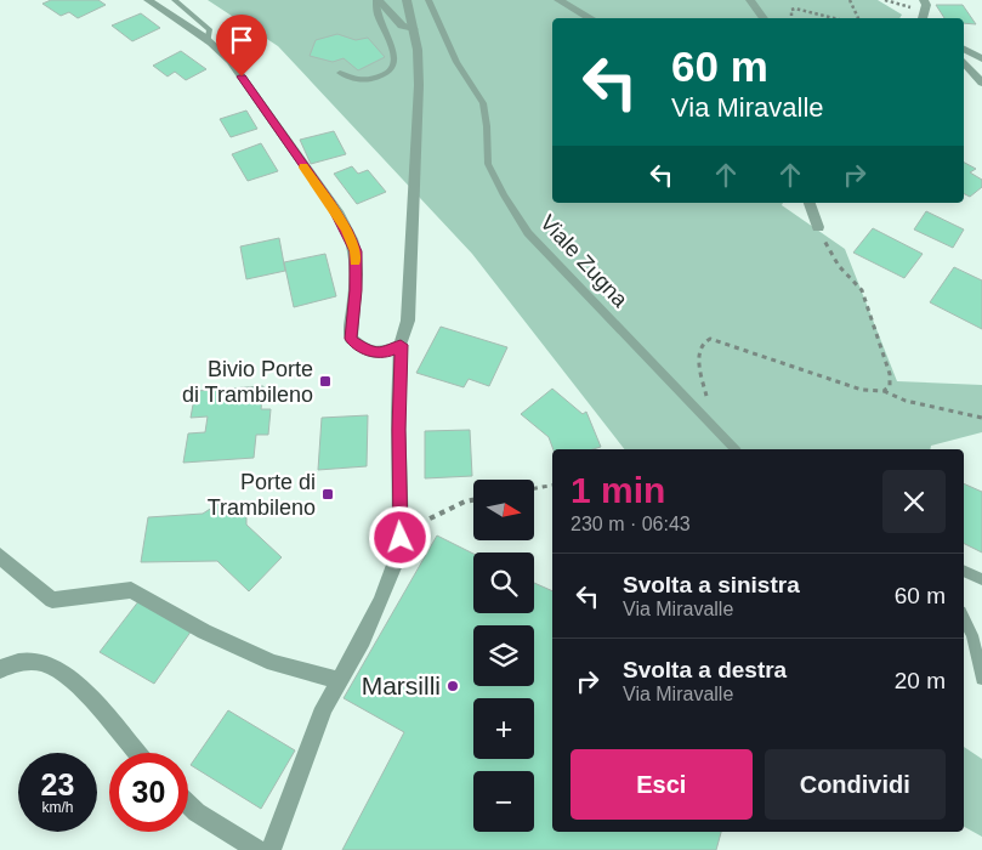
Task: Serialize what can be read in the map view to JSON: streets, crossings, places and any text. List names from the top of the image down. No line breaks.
{"streets":{"lane":["Viale Zugna"]},"places":{"transit":["Bivio Porte di Trambileno","Porte di Trambileno"],"other":["Marsilli"]},"north":"right","page":{"turn":["60 m","Via Miravalle"],"heading":["1 min","230 m · 06:43"],"map_buttons":["+","−"],"list":[{"name":"Svolta a sinistra","note":"Via Miravalle","value":"60 m"},{"name":"Svolta a destra","note":"Via Miravalle","value":"20 m"}],"buttons":["Esci","Condividi"],"speed":"23 km/h","limit":"30"}}
